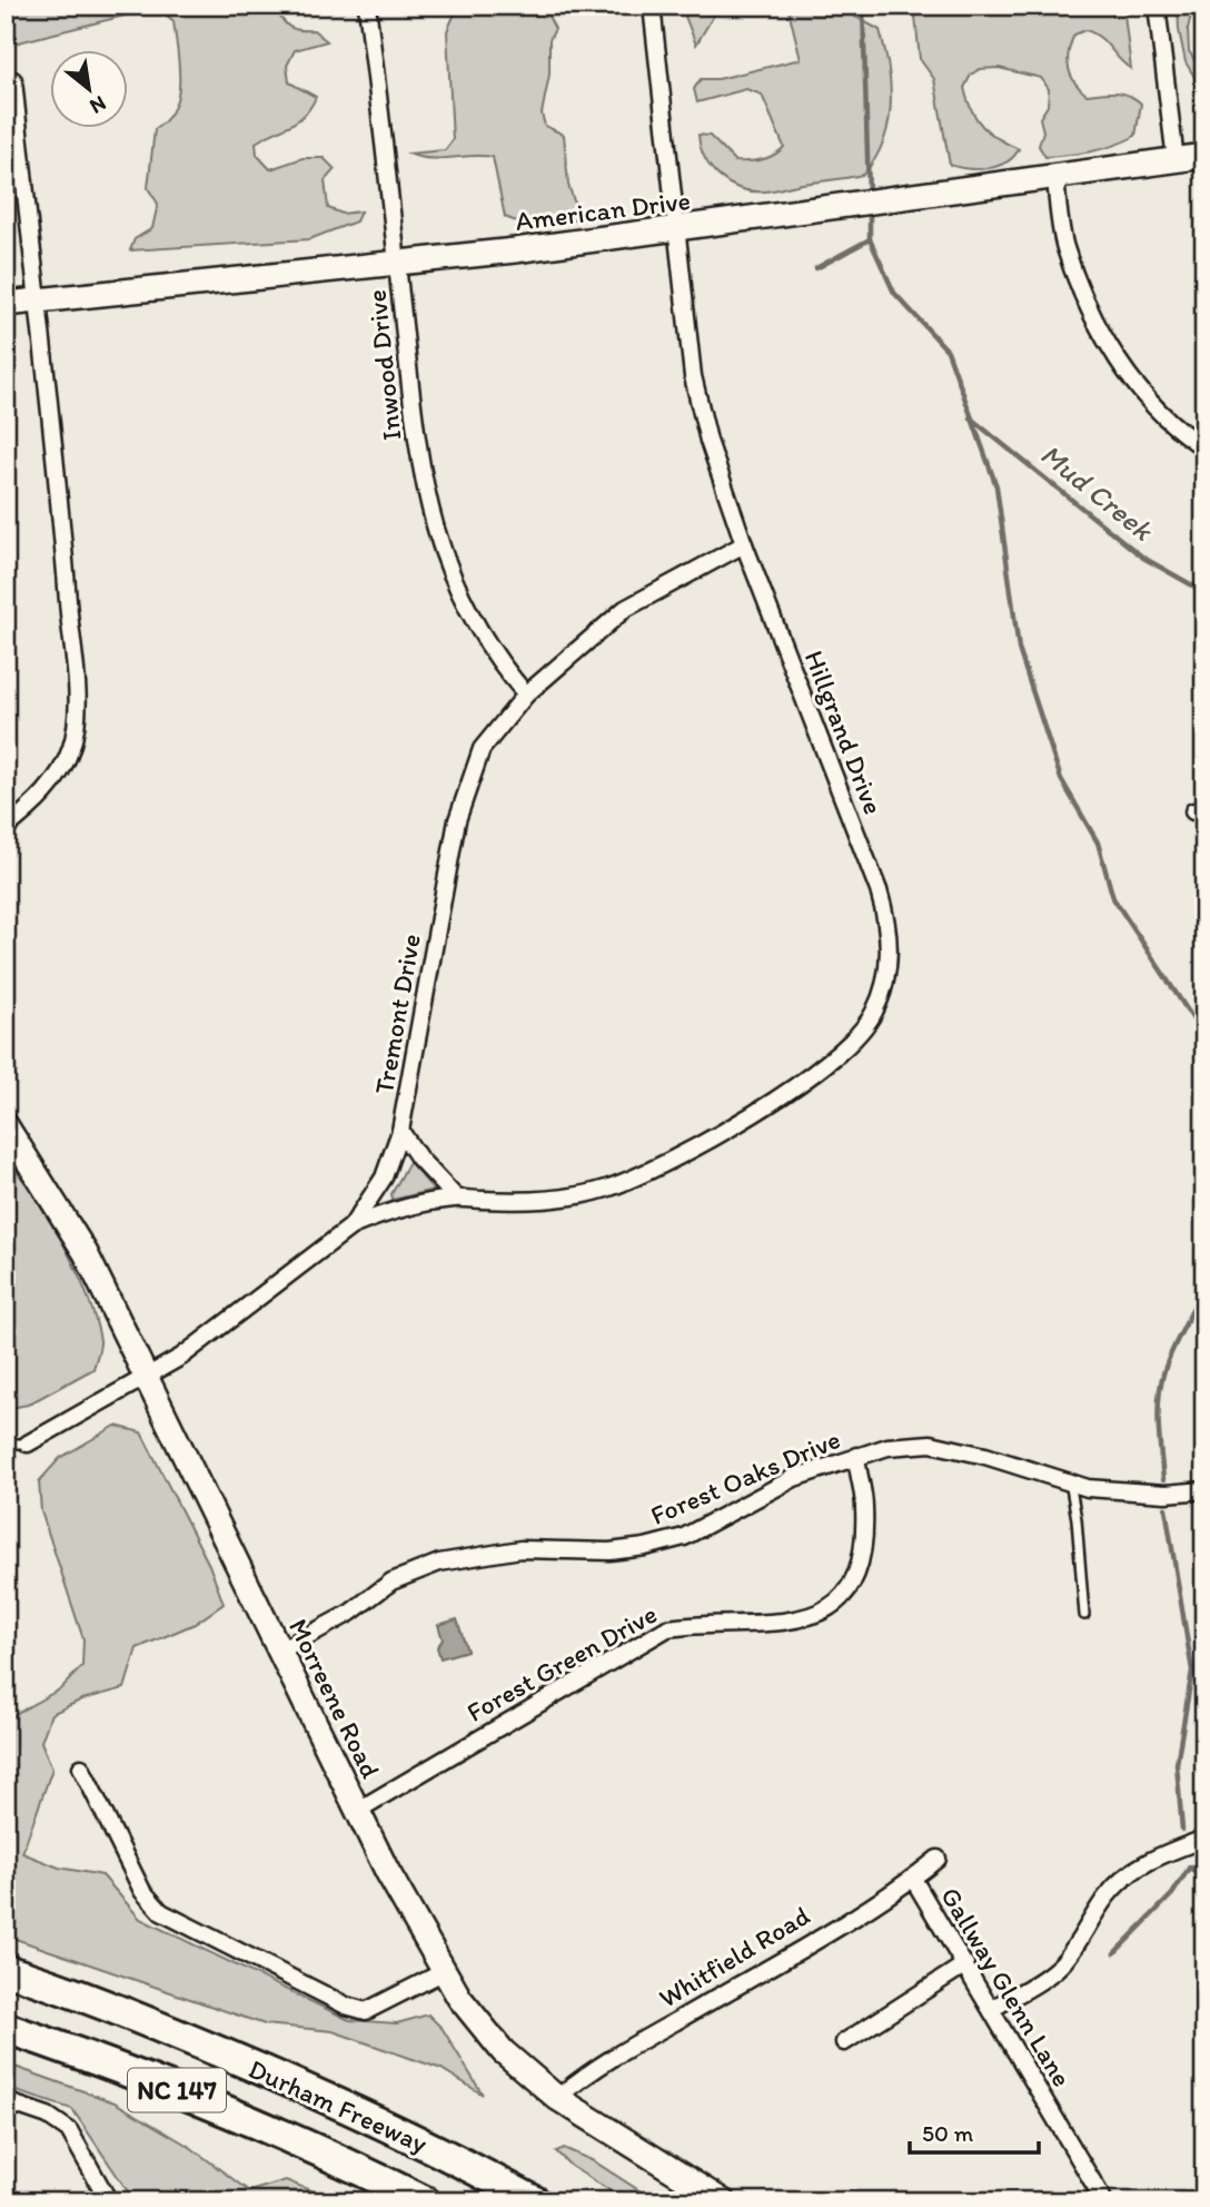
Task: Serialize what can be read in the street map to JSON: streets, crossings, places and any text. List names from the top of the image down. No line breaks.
{"streets":{"highway":["NC 147","Durham Freeway"],"street":["American Drive","Inwood Drive","Hillgrand Drive","Tremont Drive","Forest Oaks Drive","Forest Green Drive","Morreene Road","Whitfield Road","Gallway Glenn Lane"]},"crossings":[["American Drive","Inwood Drive"],["American Drive","Hillgrand Drive"],["Inwood Drive","Tremont Drive"],["Hillgrand Drive","Tremont Drive"],["Tremont Drive","Morreene Road"],["Forest Oaks Drive","Forest Green Drive"],["Forest Oaks Drive","Morreene Road"],["Forest Green Drive","Morreene Road"],["Morreene Road","Whitfield Road"],["Whitfield Road","Gallway Glenn Lane"]],"water":["Mud Creek"],"scale_bar":"50 m","north":"bottom right"}
